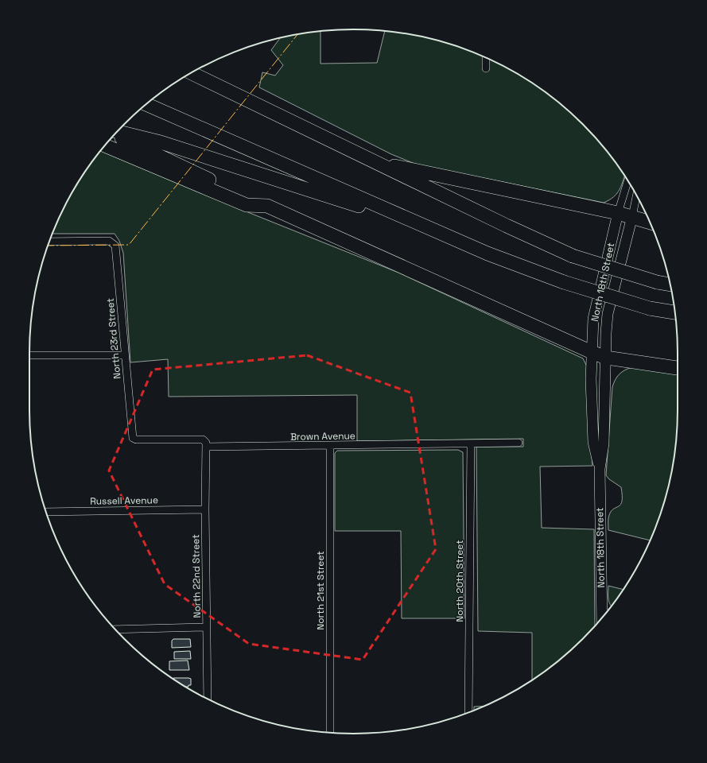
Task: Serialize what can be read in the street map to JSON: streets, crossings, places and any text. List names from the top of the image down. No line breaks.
{"streets":{"main road":["North 18th Street"],"street":["North 23rd Street","Brown Avenue","Russell Avenue","North 22nd Street","North 20th Street","North 21st Street"]},"crossings":[["North 23rd Street","Brown Avenue"],["North 23rd Street","North 22nd Street"],["Brown Avenue","North 22nd Street"],["Brown Avenue","North 20th Street"],["Brown Avenue","North 21st Street"],["Russell Avenue","North 22nd Street"]]}
